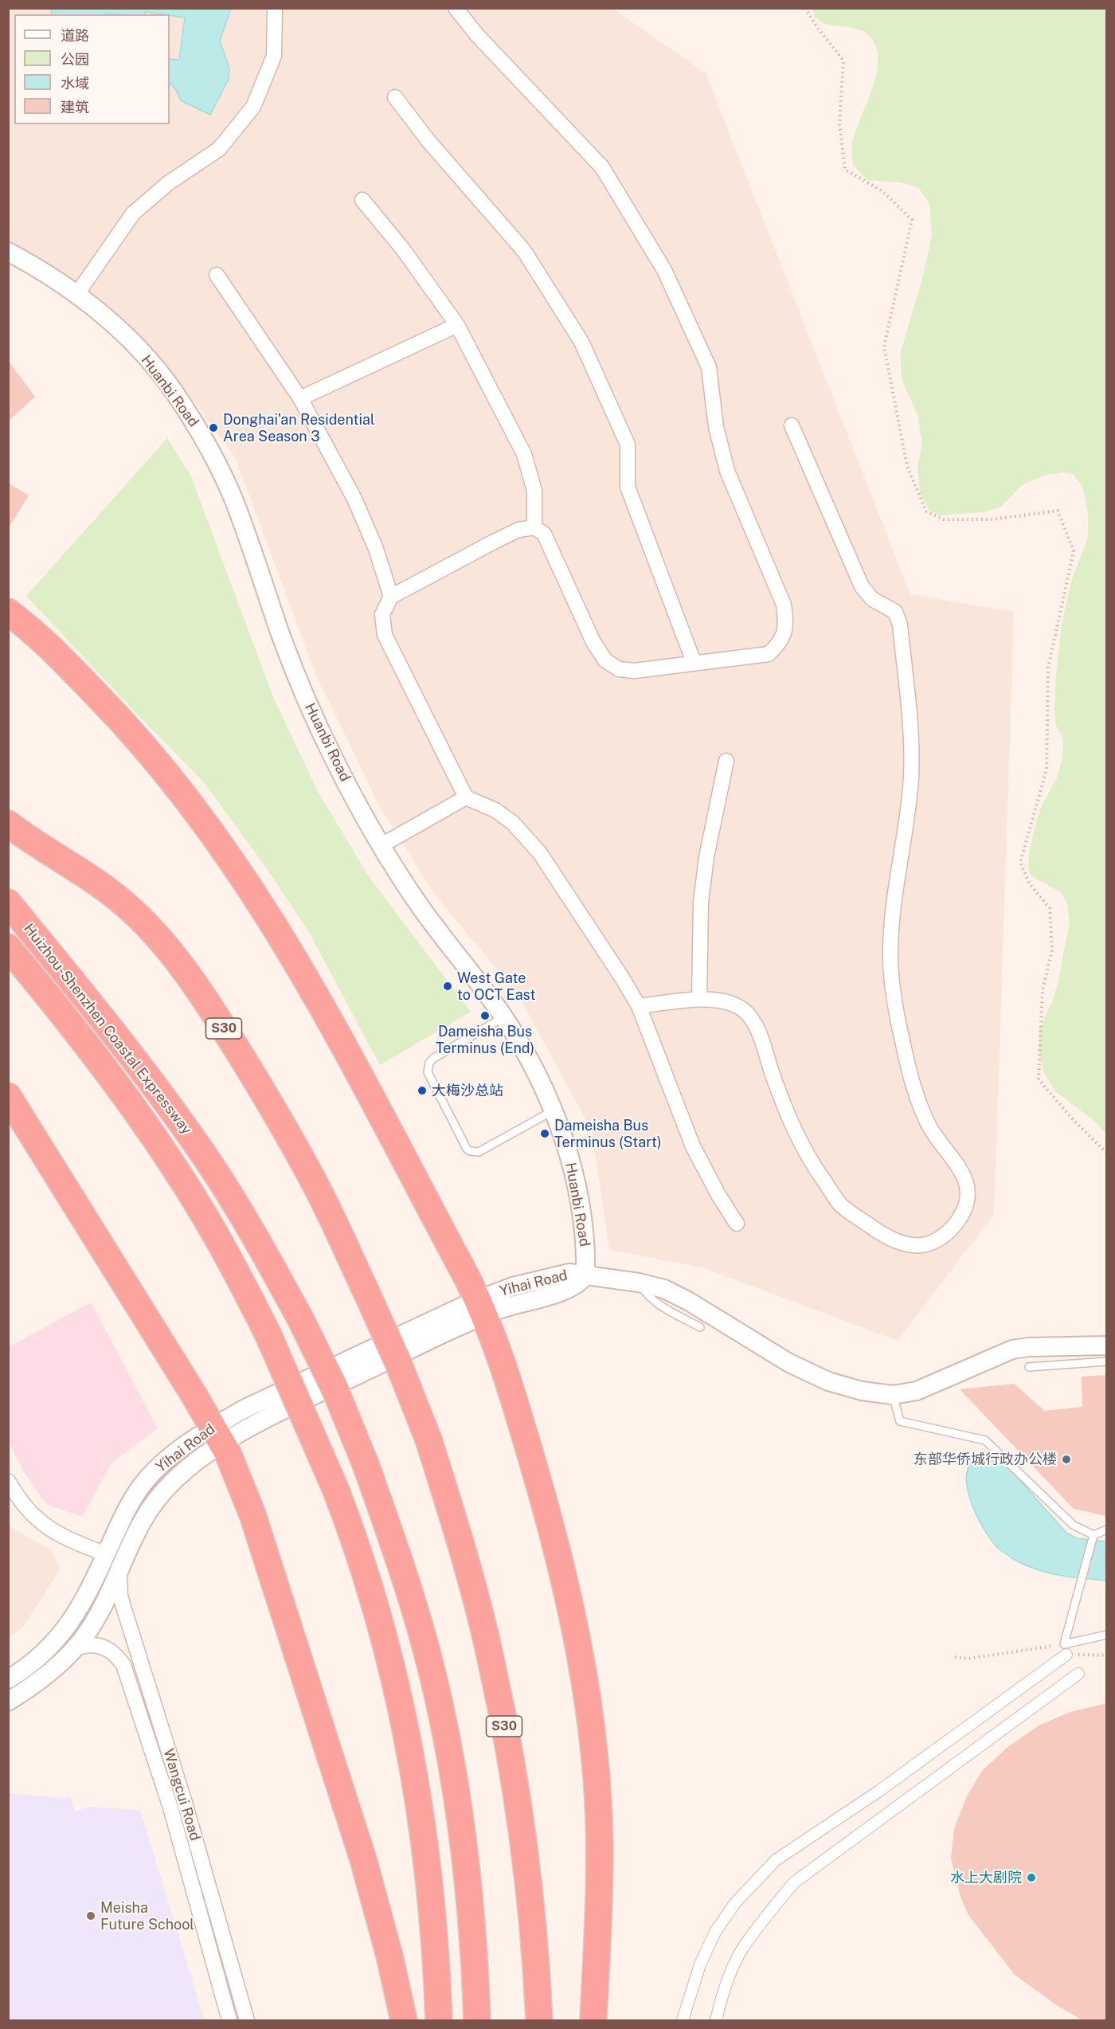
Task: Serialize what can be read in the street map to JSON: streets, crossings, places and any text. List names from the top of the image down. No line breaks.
{"streets":{"highway":["S30","Huizhou-Shenzhen Coastal Expressway"],"street":["Huanbi Road","Yihai Road","Wangcui Road"]},"crossings":[["Huanbi Road","Yihai Road"],["Yihai Road","Wangcui Road"]],"places":["Donghai'an Residential Area Season 3","West Gate to OCT East","Dameisha Bus Terminus (End)","大梅沙总站","Dameisha Bus Terminus (Start)","东部华侨城行政办公楼","水上大剧院","Meisha Future School"],"legend":["道路","公园","水域","建筑"]}
